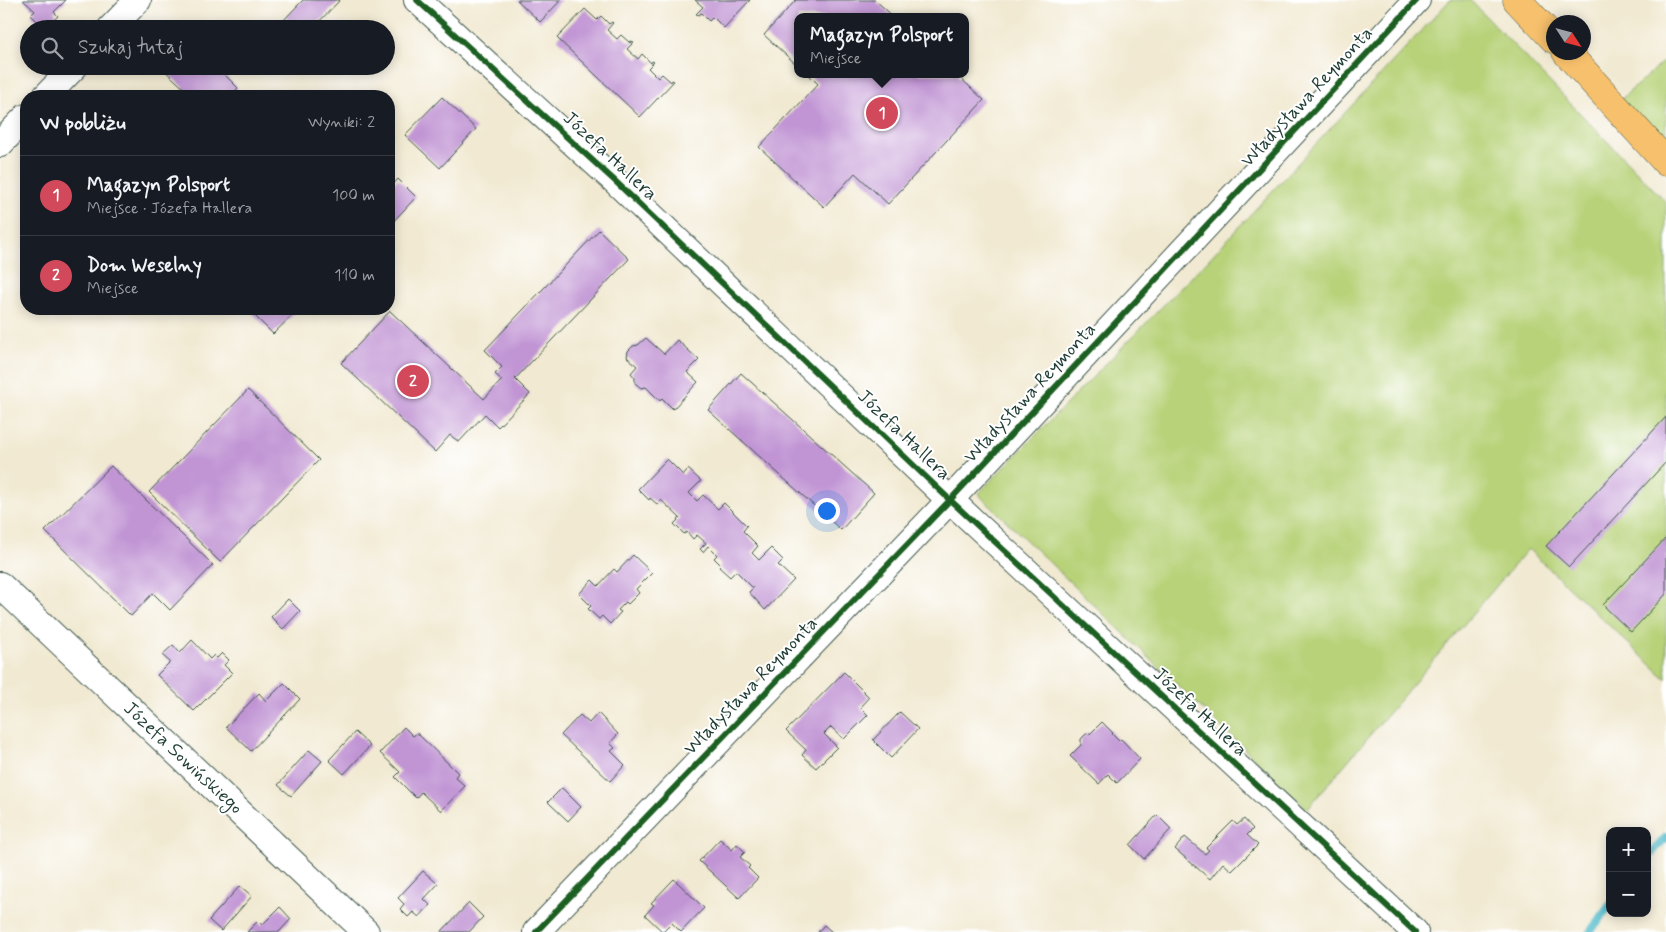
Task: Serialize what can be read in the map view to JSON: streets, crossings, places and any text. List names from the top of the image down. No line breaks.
{"streets":{"street":["Władysława Reymonta","Józefa Hallera","Józefa Sowińskiego"]},"crossings":[["Władysława Reymonta","Józefa Hallera"]],"north":"bottom right","page":{"popup":["Magazyn Polsport","Miejsce"],"search":"Szukaj tutaj","heading":["W pobliżu","Wyniki: 2"],"pins":["1","2"],"list":[{"mark":"1","name":"Magazyn Polsport","note":"Miejsce · Józefa Hallera","value":"100 m"},{"mark":"2","name":"Dom Weselny","note":"Miejsce","value":"110 m"}],"map_buttons":["+","−"]}}
